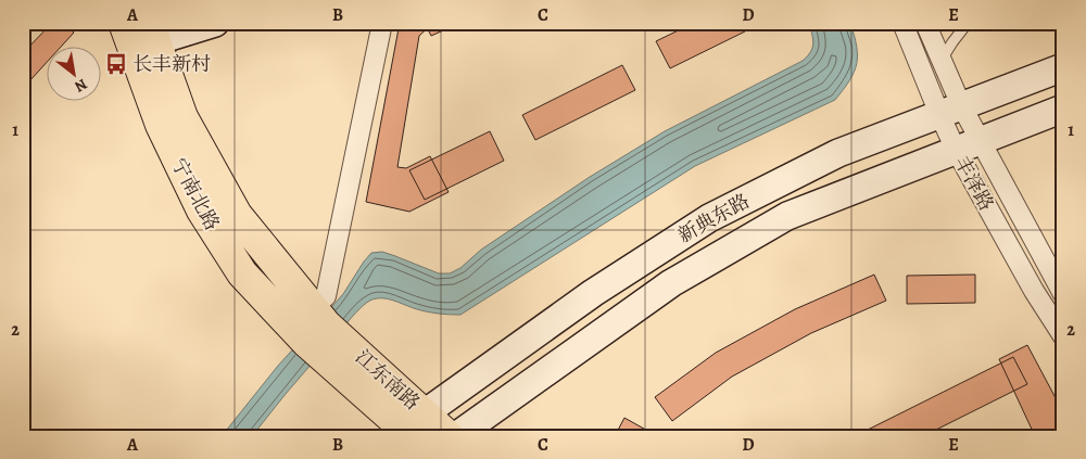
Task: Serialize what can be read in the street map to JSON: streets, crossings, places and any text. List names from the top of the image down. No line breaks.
{"streets":{"main road":["宁南北路","新典东路","江东南路"],"street":["丰泽路"]},"crossings":[["丰泽路","新典东路"],["宁南北路","江东南路"],["新典东路","江东南路"]],"places":{"bus stop":["长丰新村"]},"north":"bottom right","grid":{"columns":["A","B","C","D","E"],"rows":["1","2"]}}
